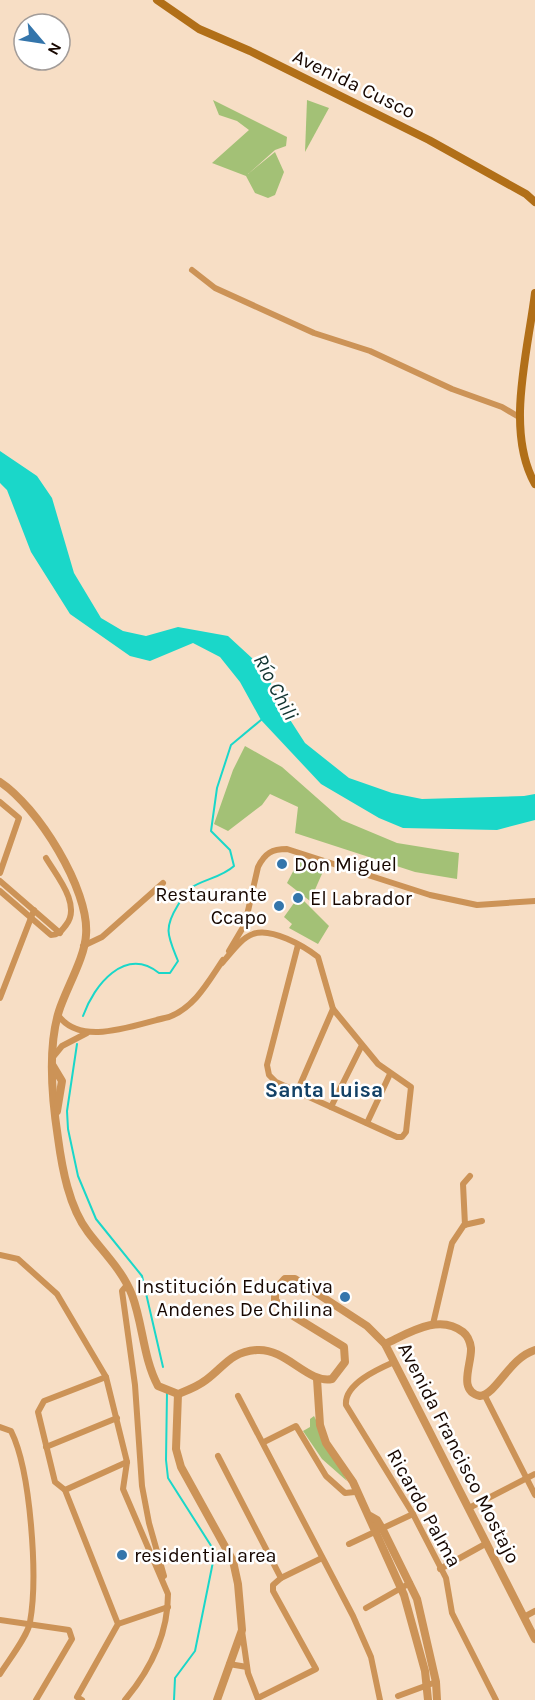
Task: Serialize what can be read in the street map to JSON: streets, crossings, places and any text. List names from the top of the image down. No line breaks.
{"streets":{"main road":["Avenida Cusco"],"street":["Avenida Francisco Mostajo","Ricardo Palma"]},"crossings":[["Avenida Francisco Mostajo","Ricardo Palma"]],"districts":["Santa Luisa"],"water":["Río Chili"],"places":["Don Miguel","El Labrador","Restaurante Ccapo","Institución Educativa Andenes De Chilina","residential area"],"north":"bottom right"}
